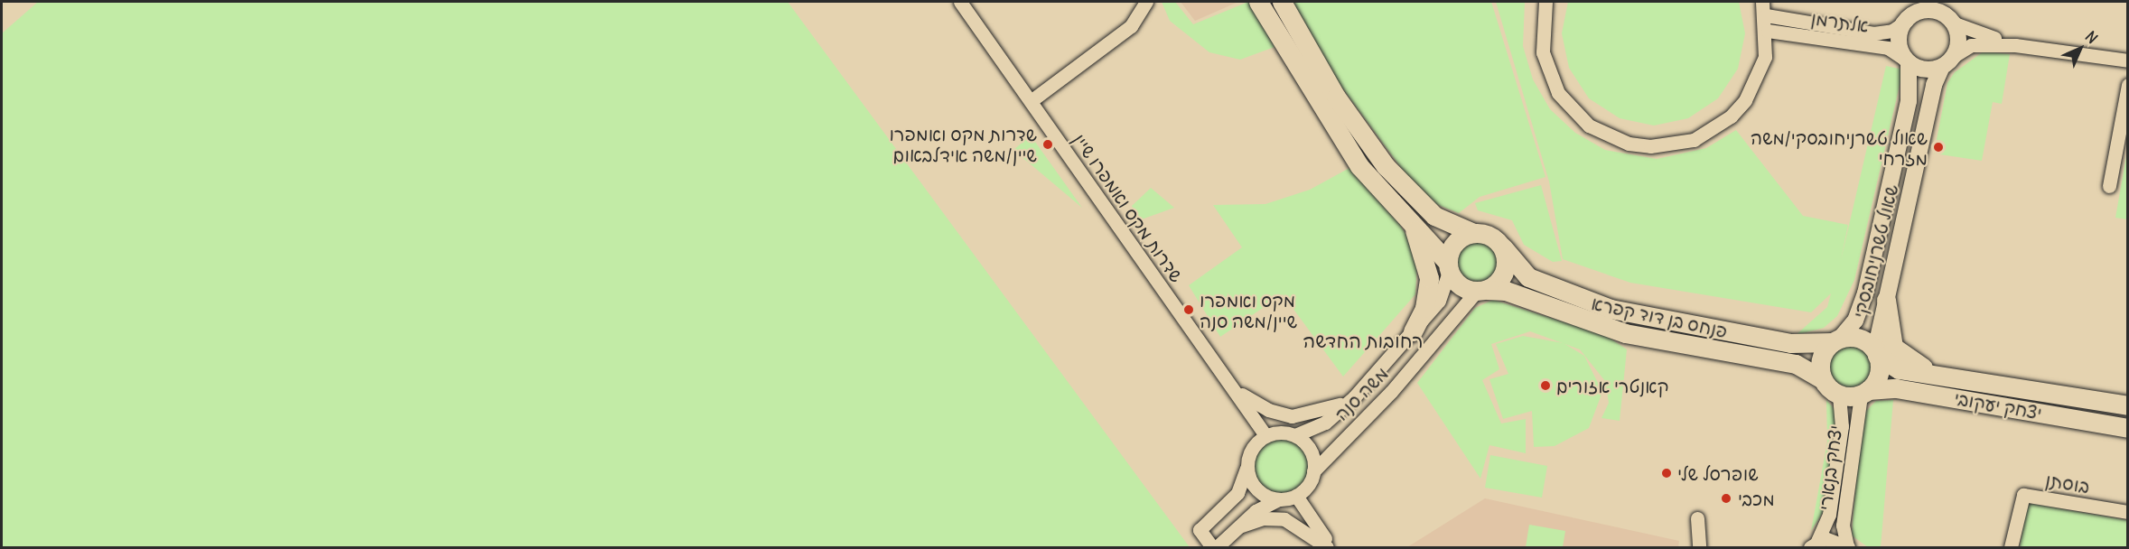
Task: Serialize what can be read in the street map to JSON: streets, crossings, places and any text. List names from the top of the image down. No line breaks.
{"streets":{"main road":["פנחס בן דוד קפרא","יצחק יעקובי"],"street":["אלתרמן","שדרות מקס ואמפרו שיין","שאול טשרניחובסקי","משה סנה","יצחק בנארי","בוסתן"]},"crossings":[["אלתרמן","שאול טשרניחובסקי"],["שדרות מקס ואמפרו שיין","משה סנה"],["שאול טשרניחובסקי","פנחס בן דוד קפרא"],["שאול טשרניחובסקי","יצחק יעקובי"],["שאול טשרניחובסקי","יצחק בנארי"],["פנחס בן דוד קפרא","משה סנה"],["פנחס בן דוד קפרא","יצחק יעקובי"],["פנחס בן דוד קפרא","יצחק בנארי"],["יצחק יעקובי","יצחק בנארי"]],"districts":["רחובות החדשה"],"places":["שדרות מקס ואמפרו שיין/משה אידלבאום","שאול טשרניחובסקי/משה מזרחי","מקס ואמפרו שיין/משה סנה","קאנטרי אזורים","שופרסל שלי","מכבי"],"north":"top right"}
